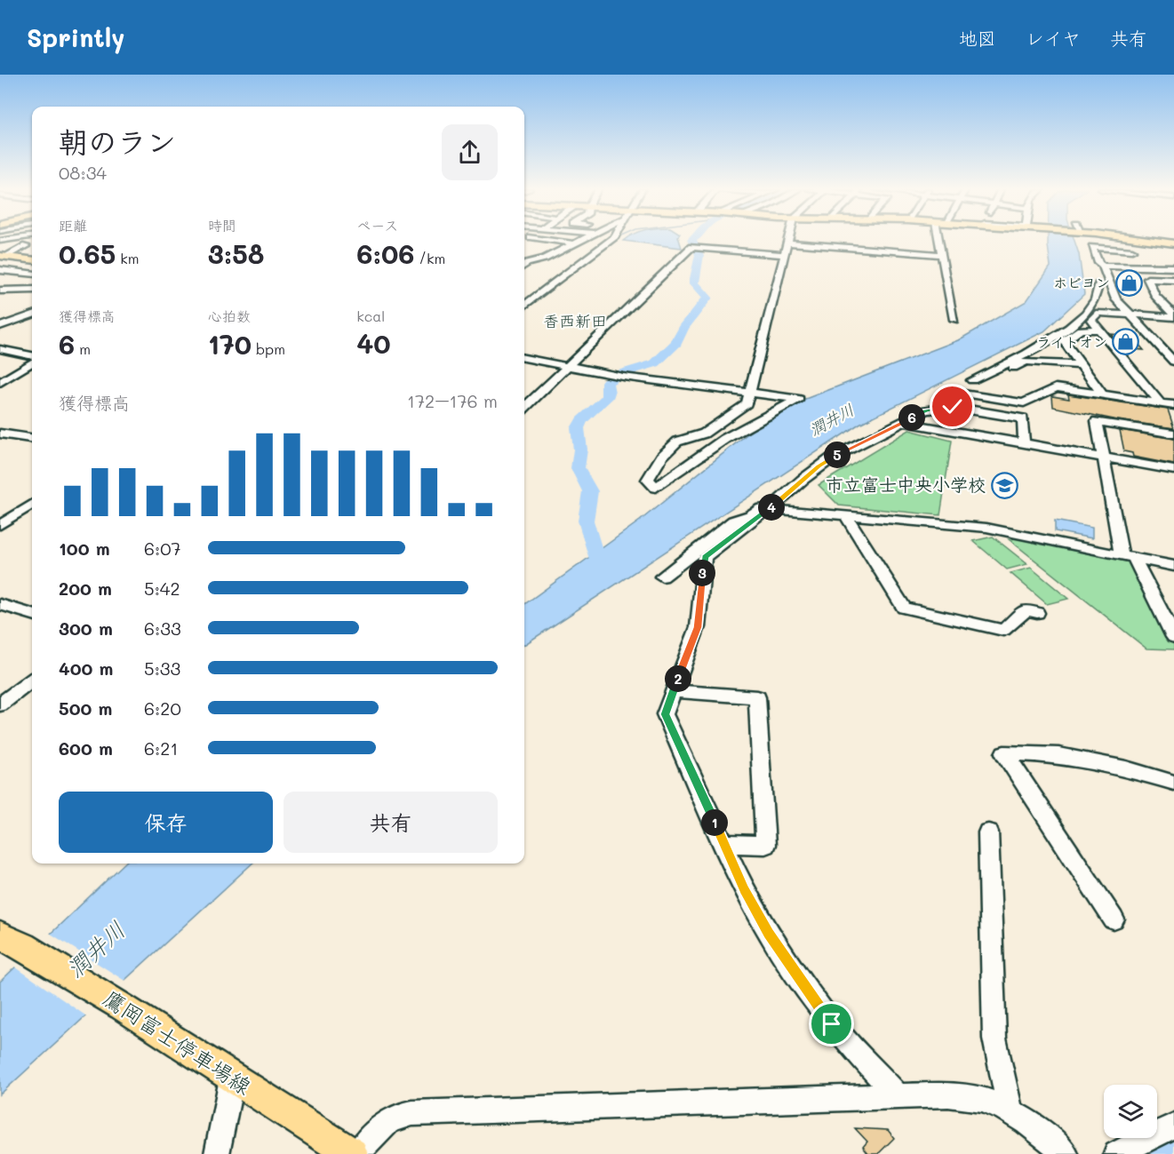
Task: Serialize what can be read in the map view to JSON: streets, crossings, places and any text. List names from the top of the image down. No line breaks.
{"streets":{"main road":["鷹岡富士停車場線"]},"districts":["香西新田"],"water":["潤井川"],"places":{"shop":["ホビヨン","ライトオン"],"school or university":["市立富士中央小学校"]},"page":{"header":"Sprintly","nav":["地図","レイヤ","共有"],"heading":["朝のラン","08:34"],"stats":[["距離","0.65 km"],["時間","3:58"],["ペース","6:06 /km"],["獲得標高","6 m"],["心拍数","170 bpm"],["kcal","40"]],"chart":["獲得標高","172–176 m"],"pins":["6","5","4","3","2","1"],"list":[{"name":"100 m","note":"6:07"},{"name":"200 m","note":"5:42"},{"name":"300 m","note":"6:33"},{"name":"400 m","note":"5:33"},{"name":"500 m","note":"6:20"},{"name":"600 m","note":"6:21"}],"buttons":["保存","共有"]}}
